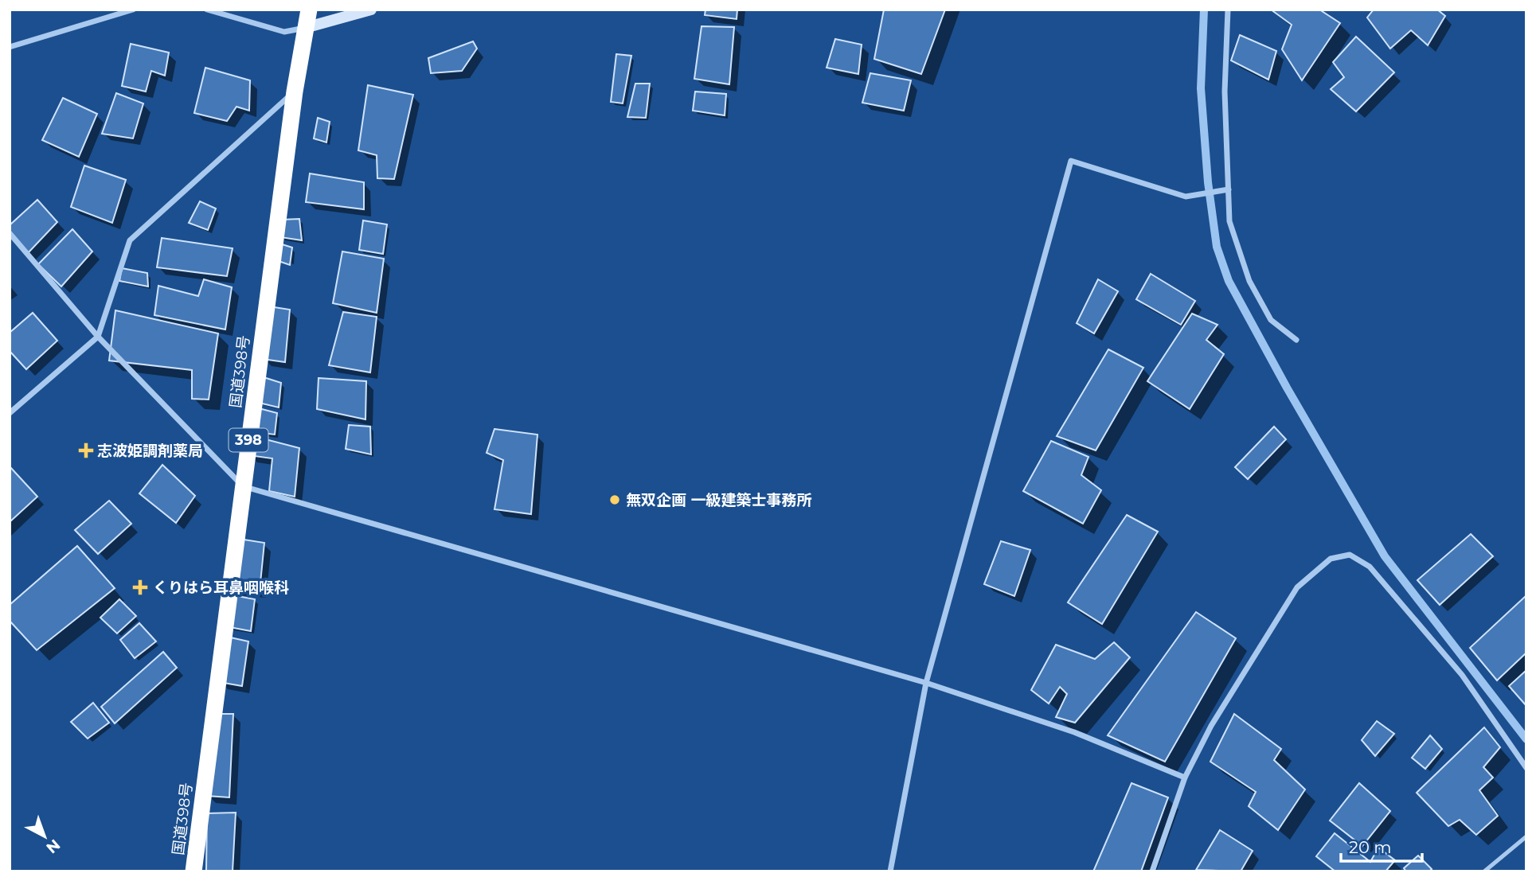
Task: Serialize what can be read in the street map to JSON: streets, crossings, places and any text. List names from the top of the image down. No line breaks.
{"streets":{"highway":["国道398号","398"]},"places":{"health":["志波姫調剤薬局","くりはら耳鼻咽喉科"],"other":["無双企画 一級建築士事務所"]},"scale_bar":"20 m","north":"bottom right"}
